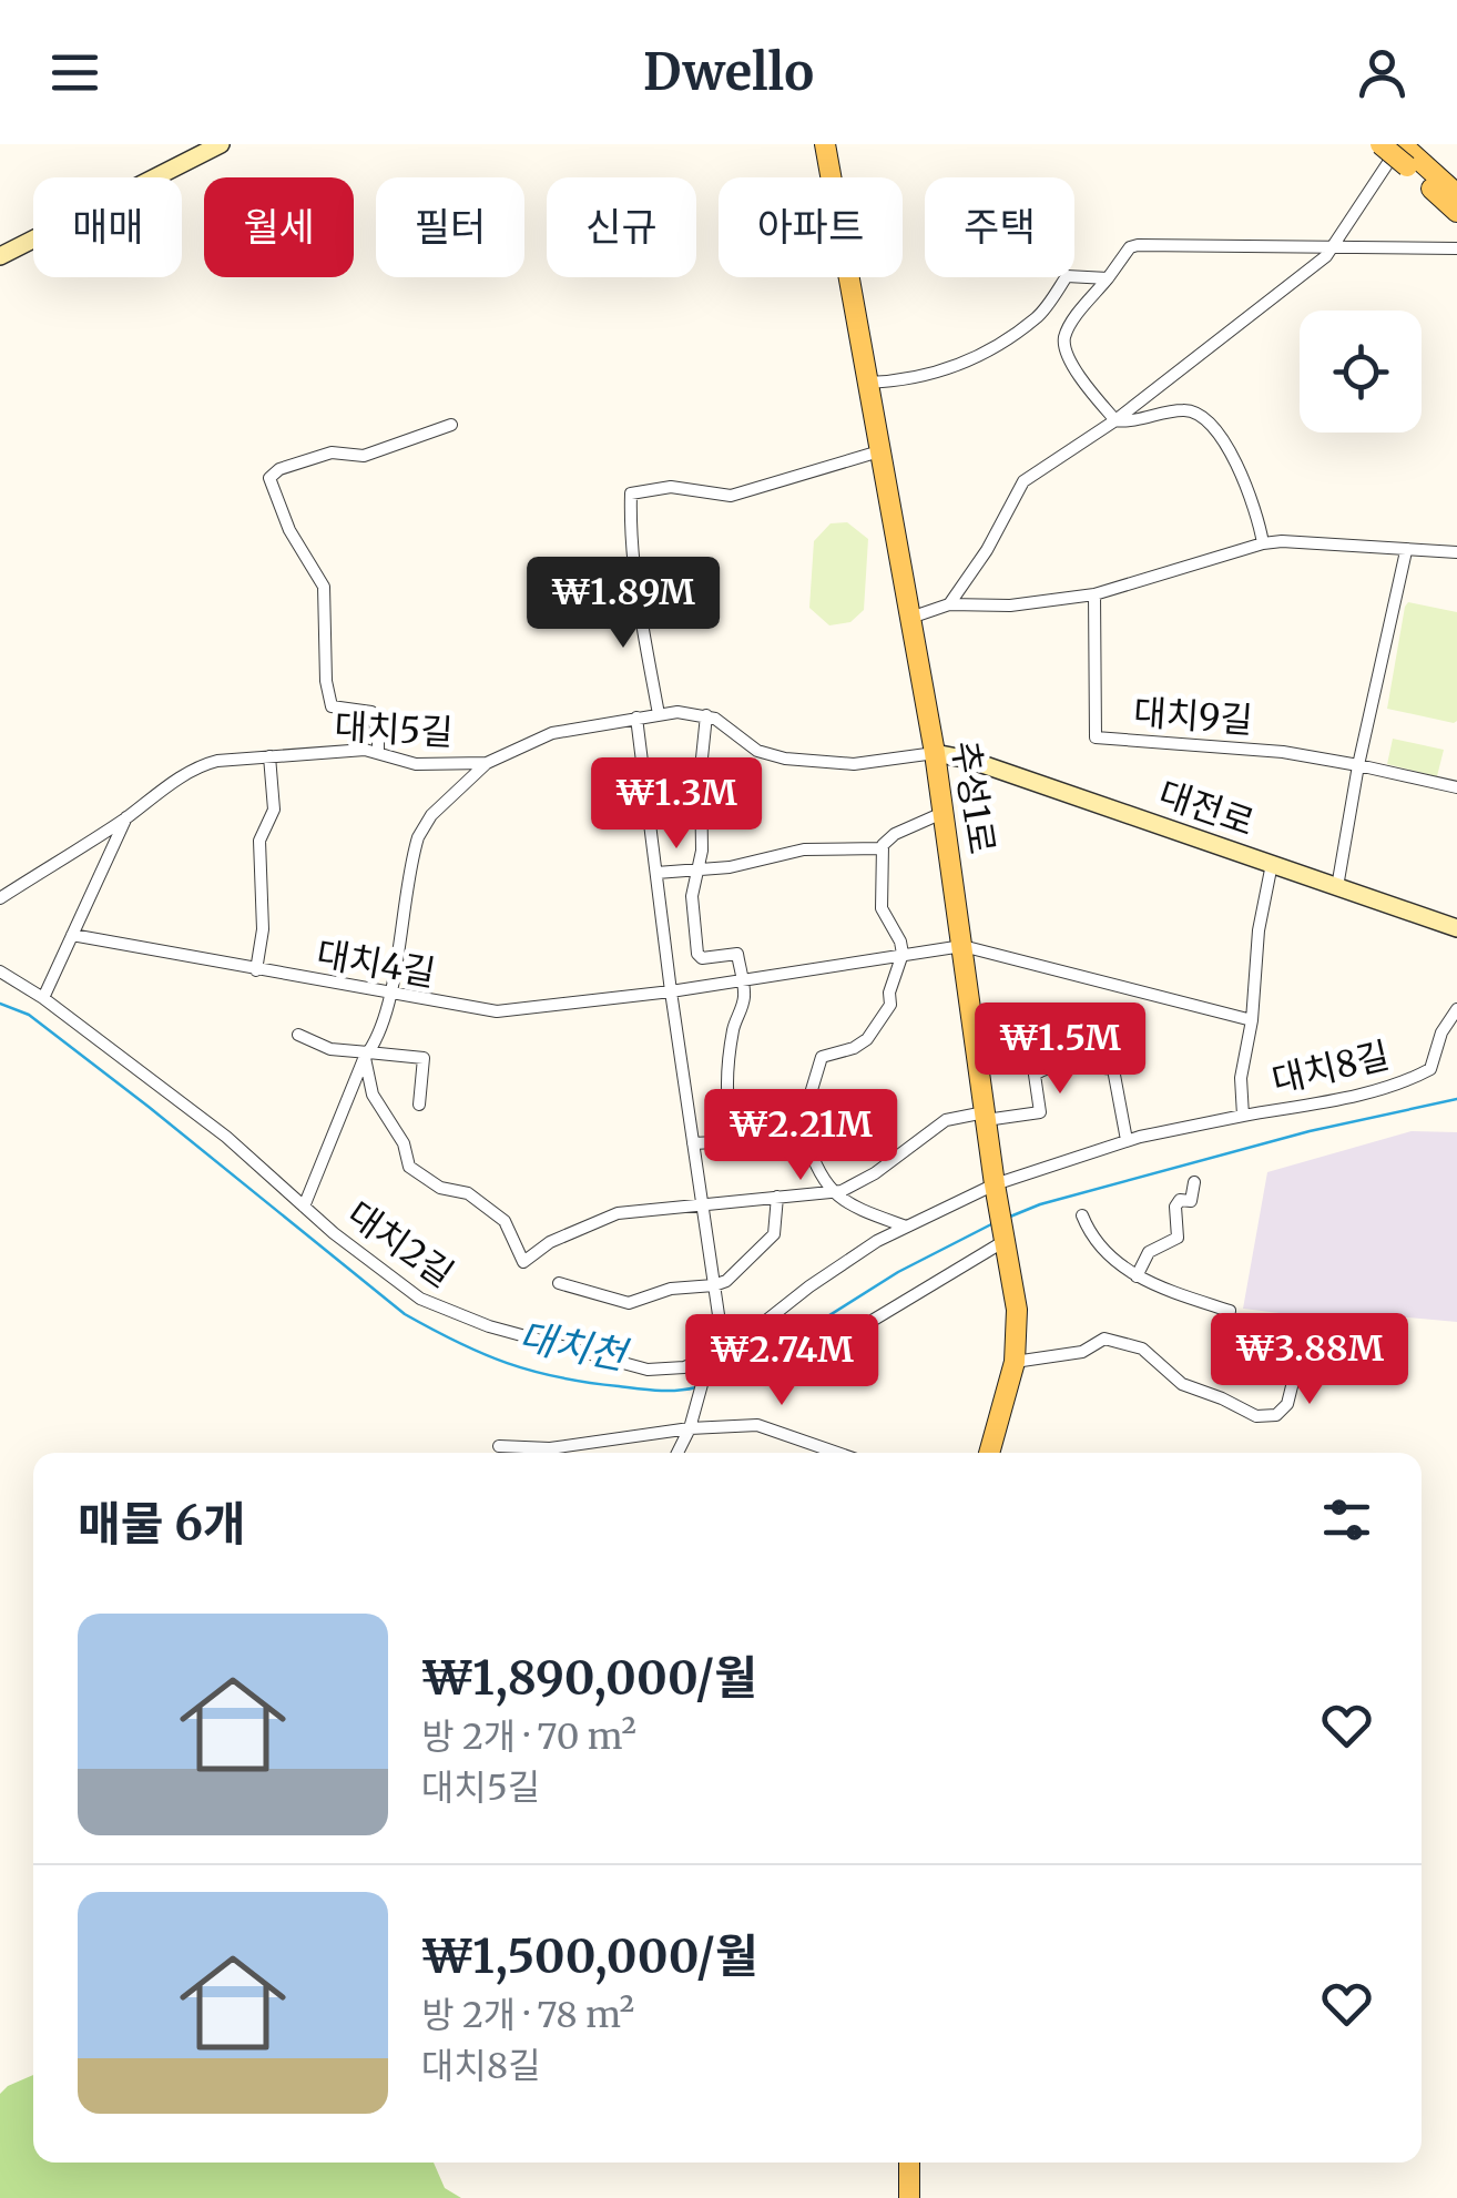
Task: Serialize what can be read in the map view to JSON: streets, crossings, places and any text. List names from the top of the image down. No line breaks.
{"streets":{"main road":["추성1로"],"street":["대치9길","대치5길","대전로","대치4길","대치8길","대치2길"]},"crossings":[["추성1로","대전로"],["추성1로","대치4길"],["추성1로","대치8길"],["추성1로","대치2길"],["대전로","대치8길"],["대치4길","대치8길"],["대치8길","대치2길"]],"water":["대치천"],"page":{"header":"Dwello","chip":["매매","월세","필터","신규","아파트","주택"],"price":["₩1.89M","₩1.3M","₩1.5M","₩2.21M","₩3.88M","₩2.74M"],"heading":"매물 6개","list":[{"name":"₩1,890,000/월","note":"방 2개 · 70 m² · 대치5길"},{"name":"₩1,500,000/월","note":"방 2개 · 78 m² · 대치8길"}]}}
